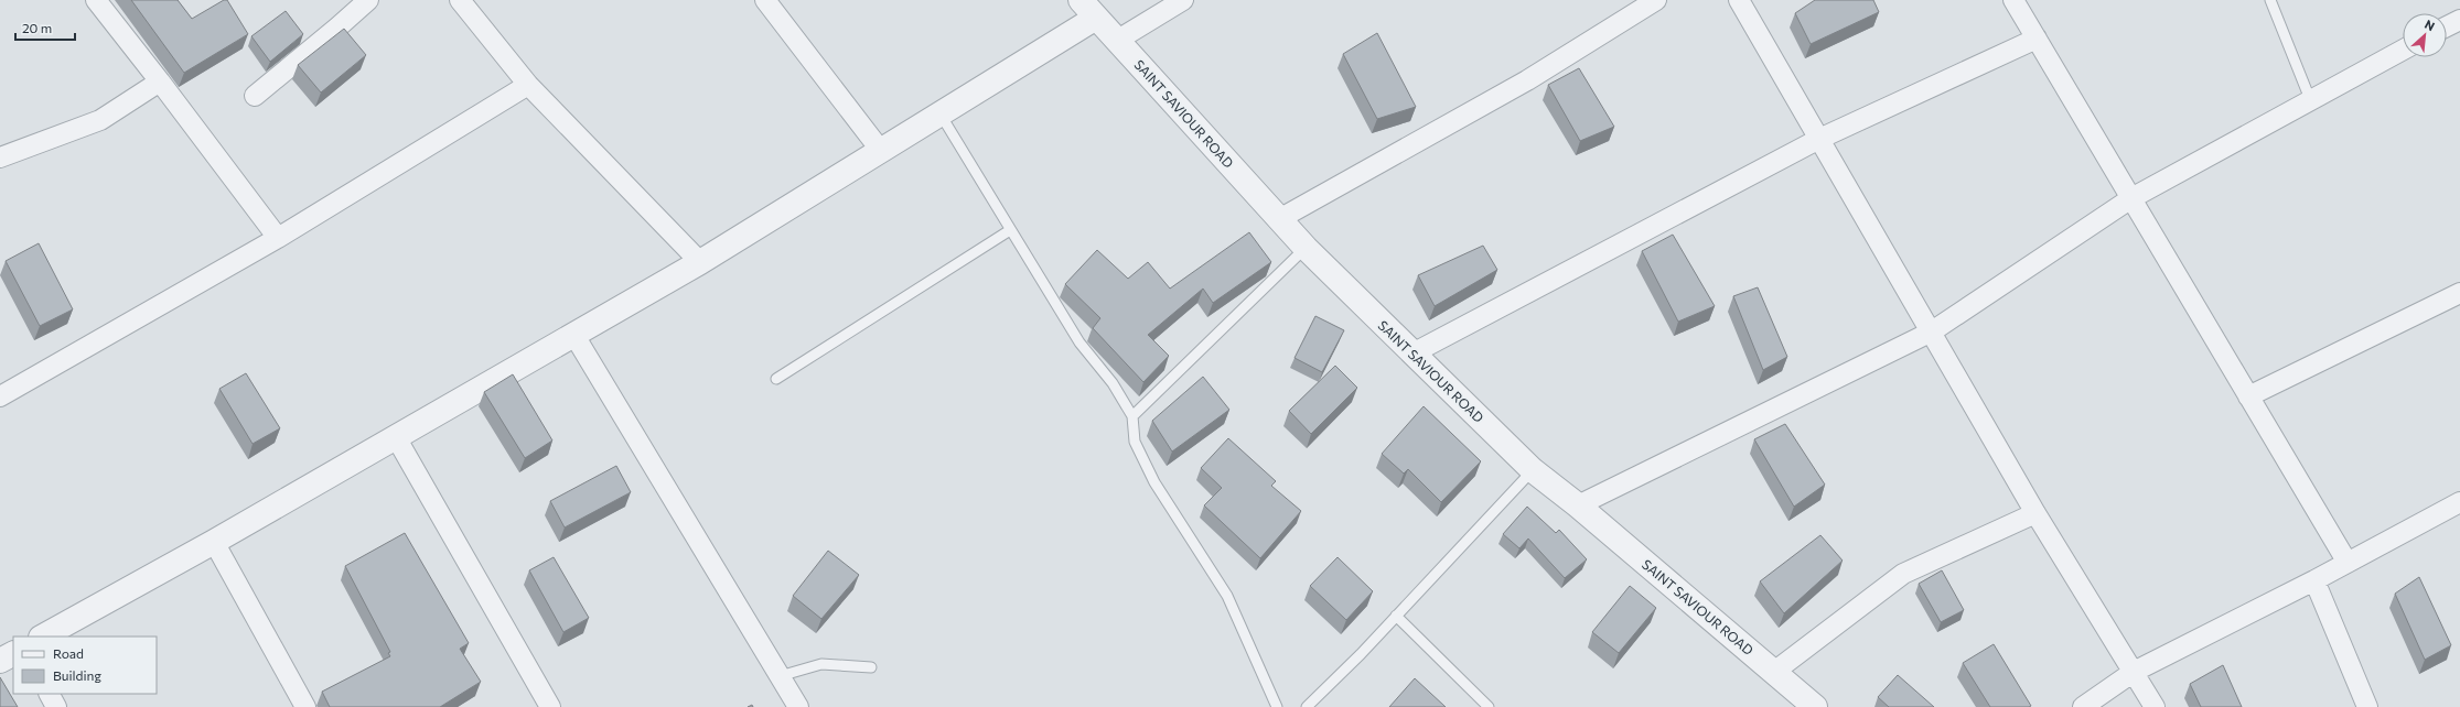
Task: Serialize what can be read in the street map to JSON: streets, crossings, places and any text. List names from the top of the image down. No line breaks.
{"streets":{"street":["SAINT SAVIOUR ROAD"]},"legend":["Road","Building"],"scale_bar":"20 m","north":"top right"}
